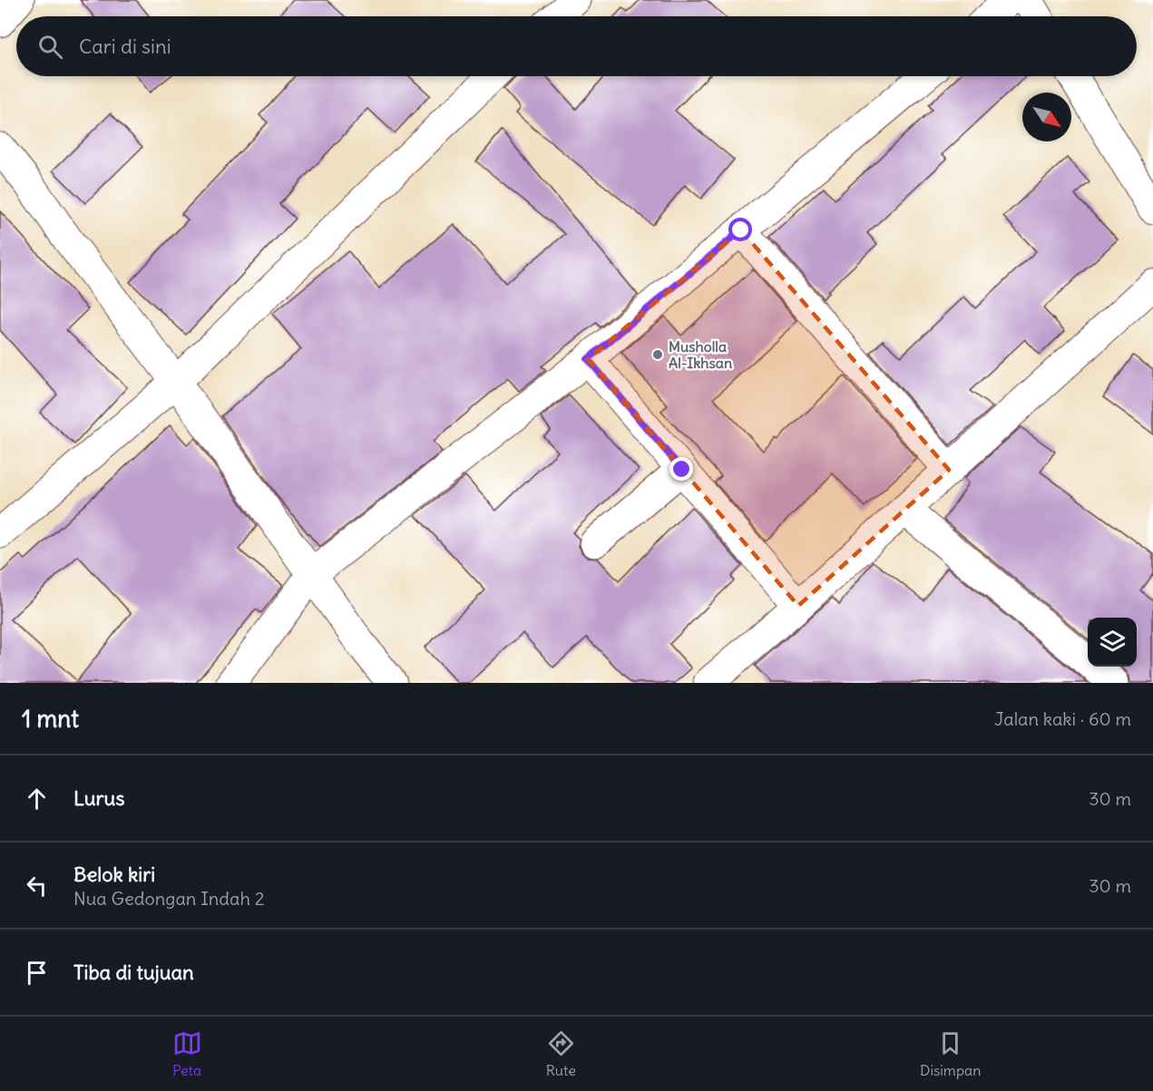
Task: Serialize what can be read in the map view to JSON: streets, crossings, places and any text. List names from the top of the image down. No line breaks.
{"places":["Musholla Al-Ikhsan"],"north":"bottom right","page":{"search":"Cari di sini","heading":["1 mnt","Jalan kaki · 60 m"],"list":[["Lurus","30 m"],["Belok kiri","Nua Gedongan Indah 2","30 m"],"Tiba di tujuan"],"nav":["Peta","Rute","Disimpan"]}}
